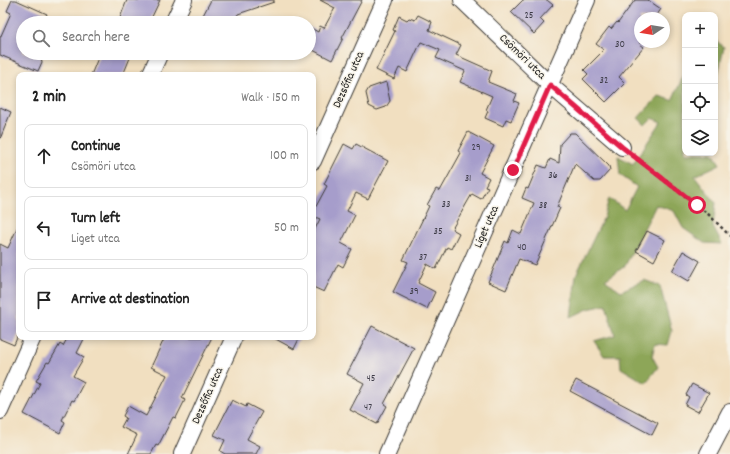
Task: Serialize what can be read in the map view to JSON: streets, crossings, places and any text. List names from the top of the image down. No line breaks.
{"streets":{"street":["Csömöri utca","Dezsőfia utca","Liget utca"]},"crossings":[["Csömöri utca","Liget utca"]],"house_numbers":["25","30","32","29","36","31","33","38","35","40","37","39","45","47"],"north":"left","page":{"map_buttons":["+","−"],"search":"Search here","heading":["2 min","Walk · 150 m"],"list":[["Continue","Csömöri utca","100 m"],["Turn left","Liget utca","50 m"],"Arrive at destination"]}}
